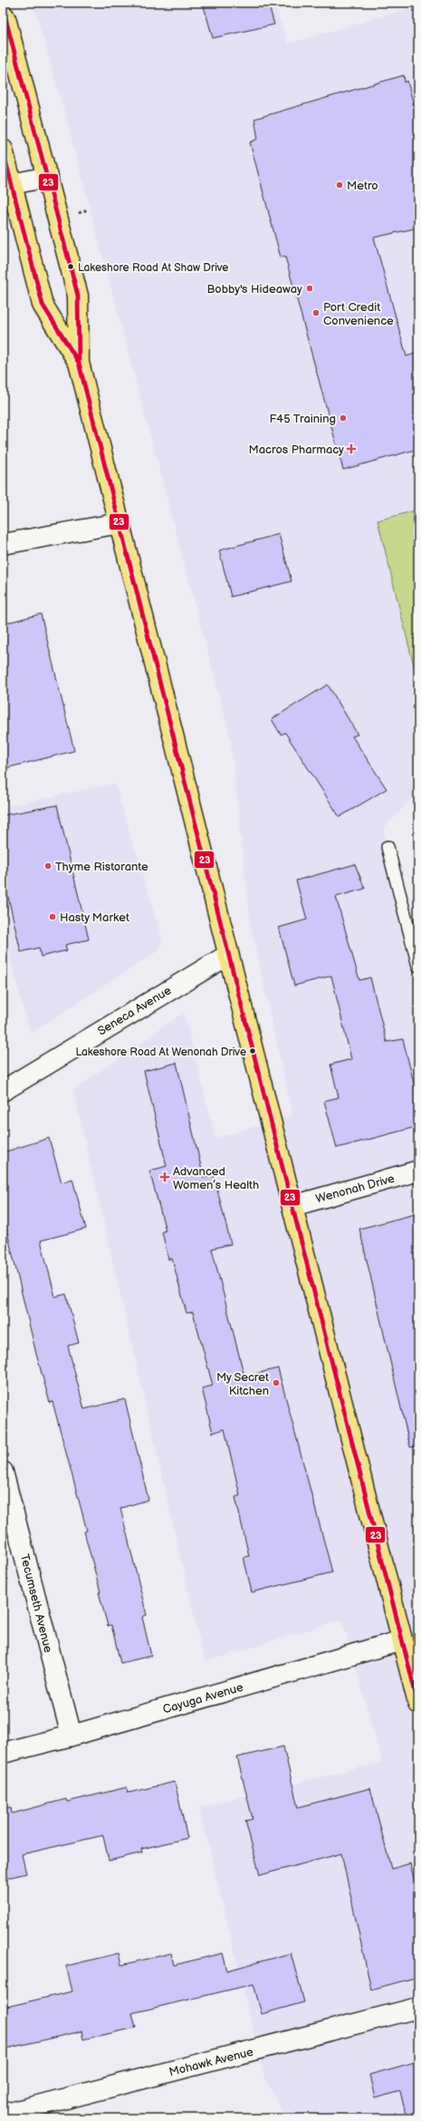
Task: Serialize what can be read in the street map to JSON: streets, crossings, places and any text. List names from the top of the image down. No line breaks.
{"streets":{"street":["Seneca Avenue","Wenonah Drive","Tecumseth Avenue","Cayuga Avenue","Mohawk Avenue"]},"crossings":[["Tecumseth Avenue","Cayuga Avenue"]],"places":{"other":["Metro","Lakeshore Road At Shaw Drive","Bobby's Hideaway","Port Credit Convenience","F45 Training","Thyme Ristorante","Hasty Market","Lakeshore Road At Wenonah Drive","My Secret Kitchen"],"health":["Macros Pharmacy","Advanced Women’s Health"]},"lines":["transit line 23"]}
